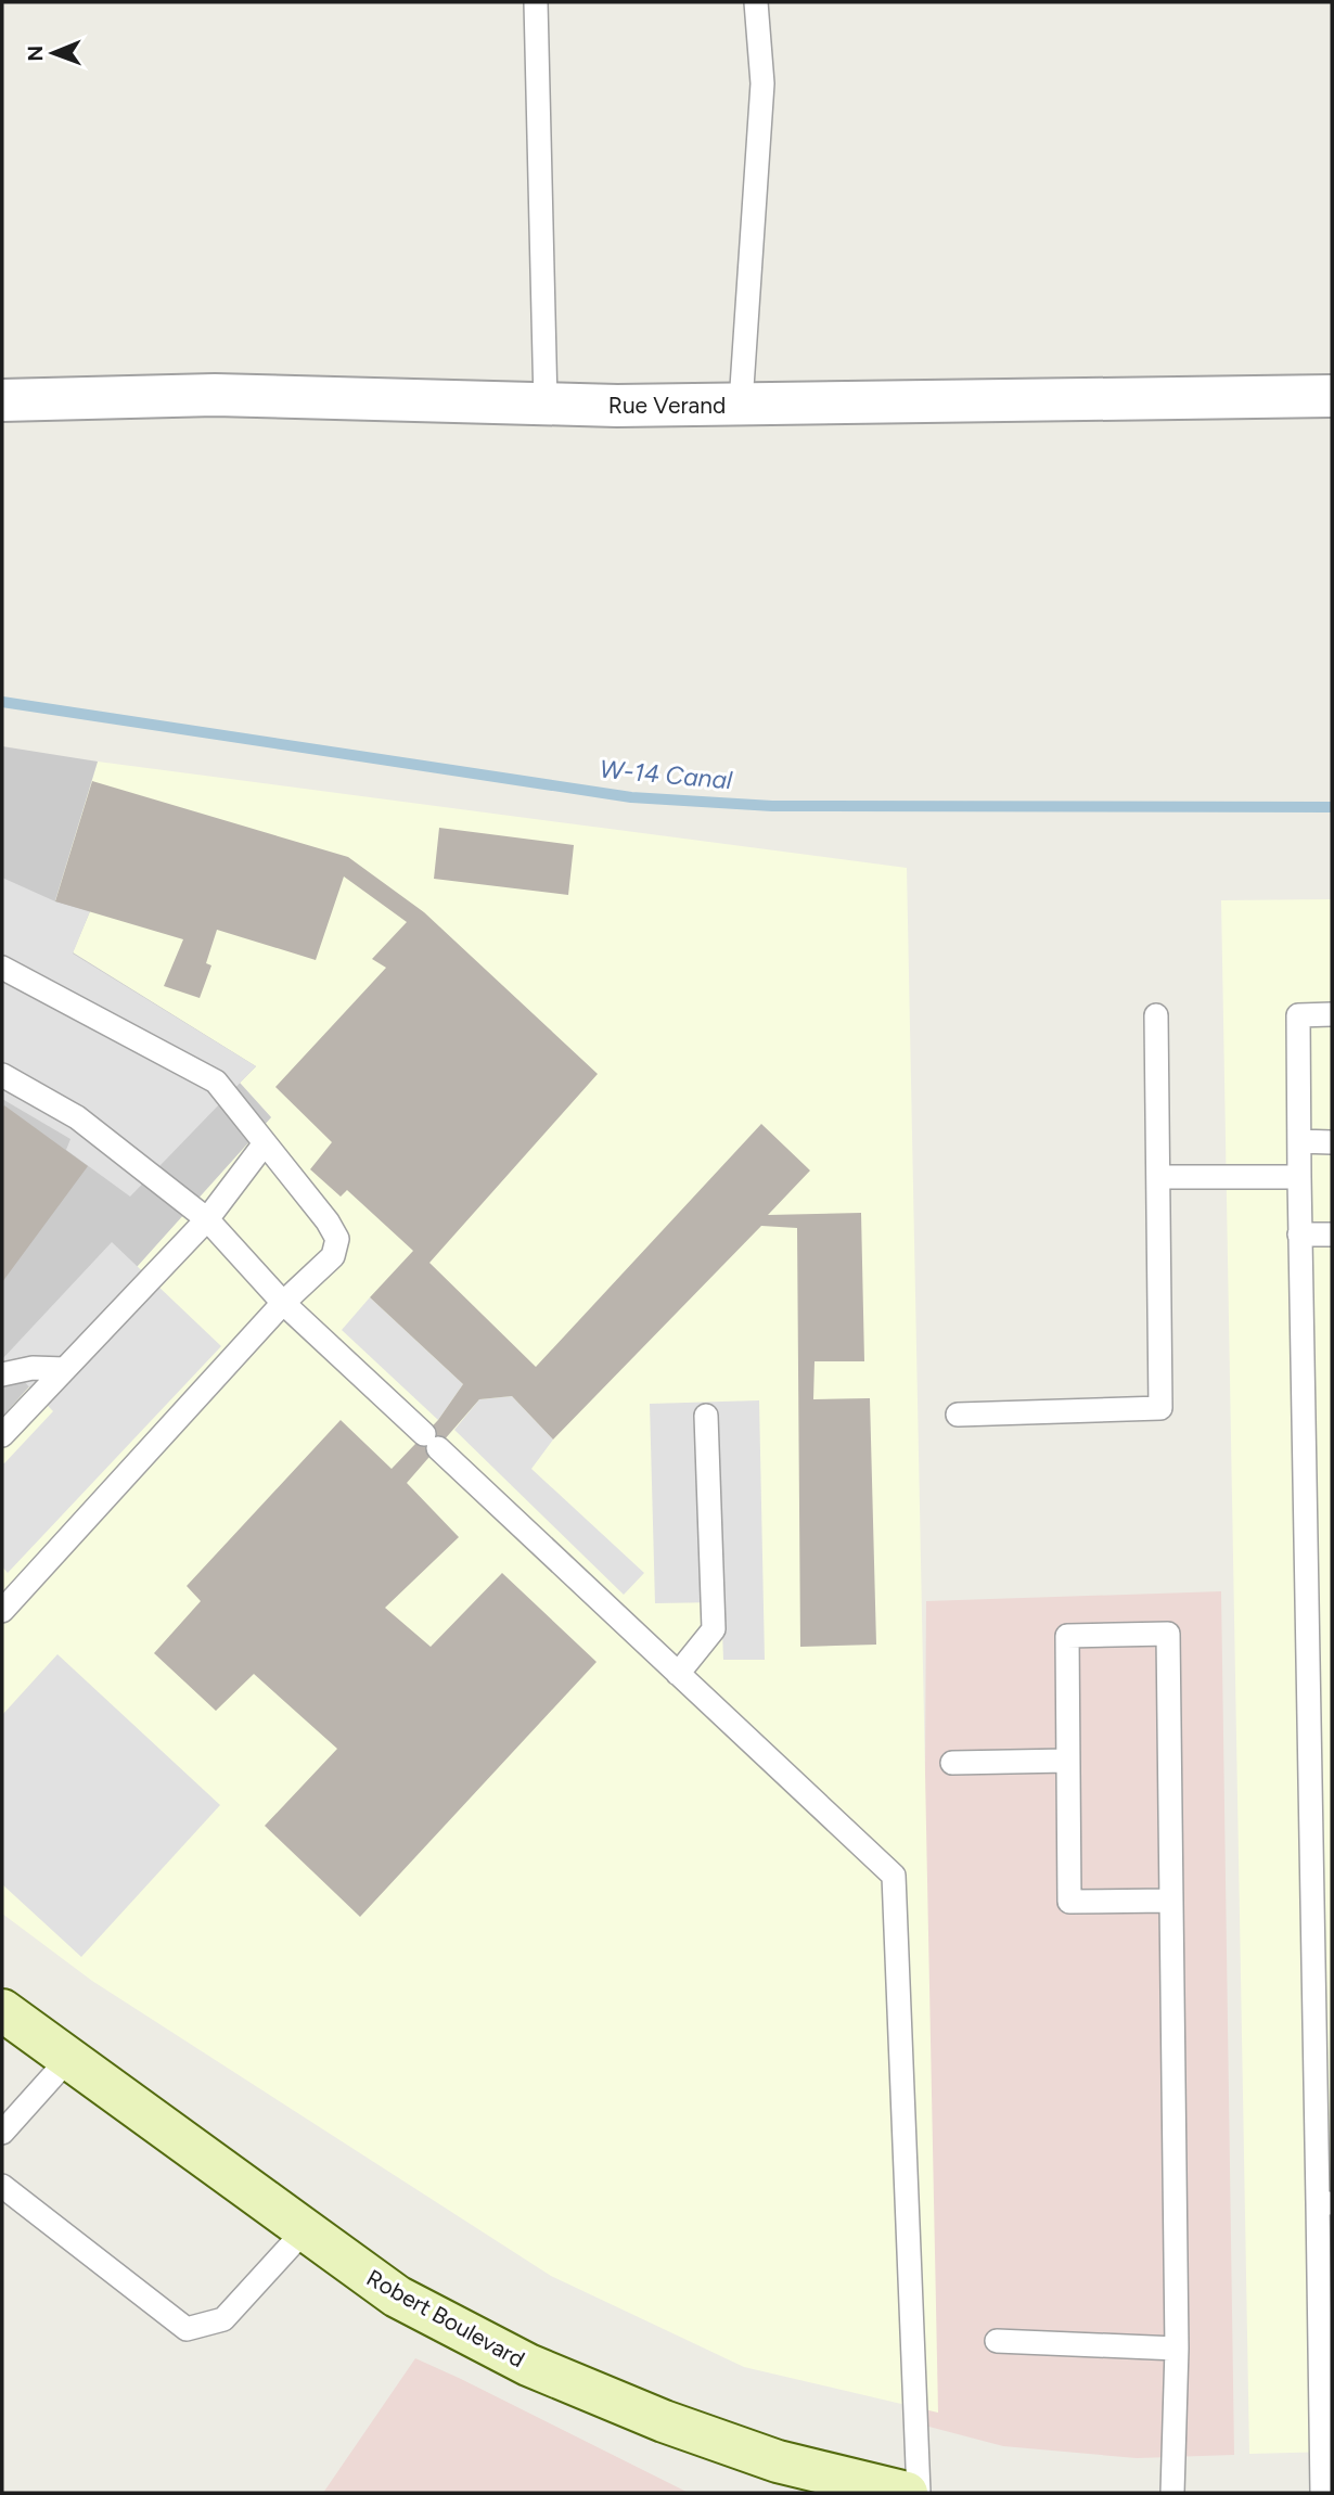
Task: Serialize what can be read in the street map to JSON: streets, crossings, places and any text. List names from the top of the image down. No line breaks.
{"streets":{"main road":["Robert Boulevard"],"street":["Rue Verand"]},"water":["W-14 Canal"],"north":"left"}
